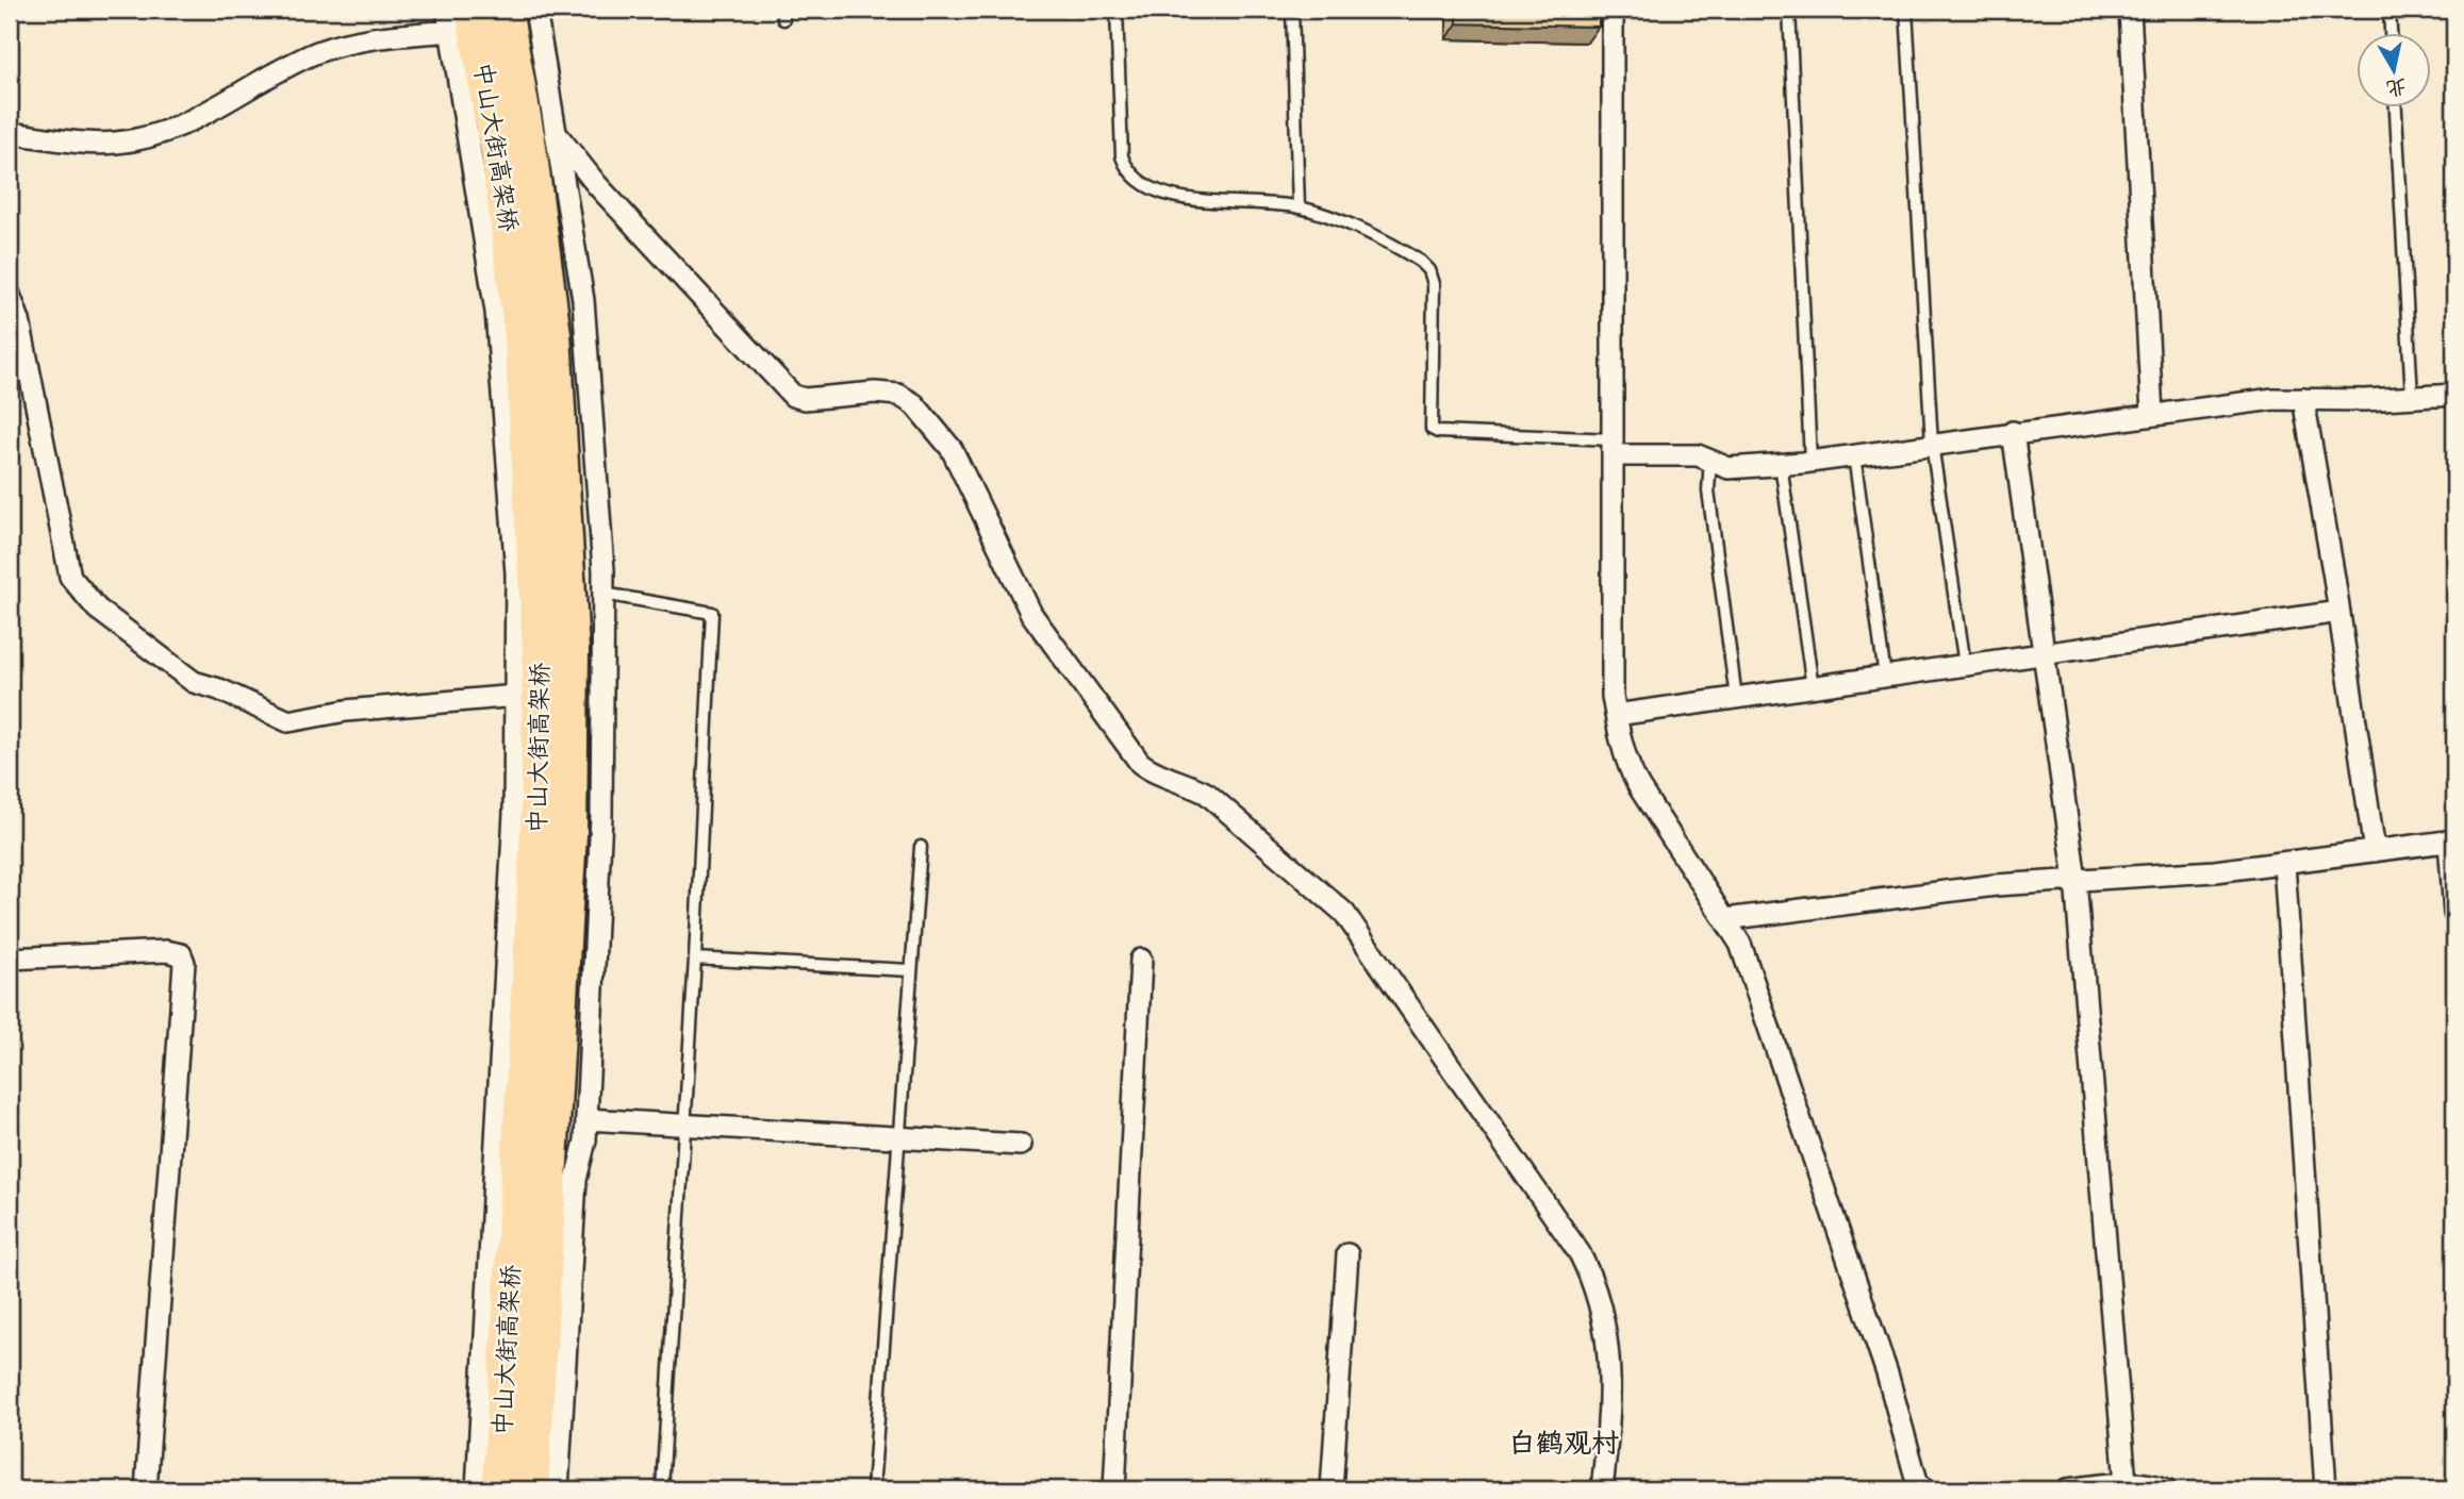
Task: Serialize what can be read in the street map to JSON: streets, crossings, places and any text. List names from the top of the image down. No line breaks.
{"streets":{"main road":["中山大街高架桥"]},"districts":["白鹤观村"],"north":"bottom"}
